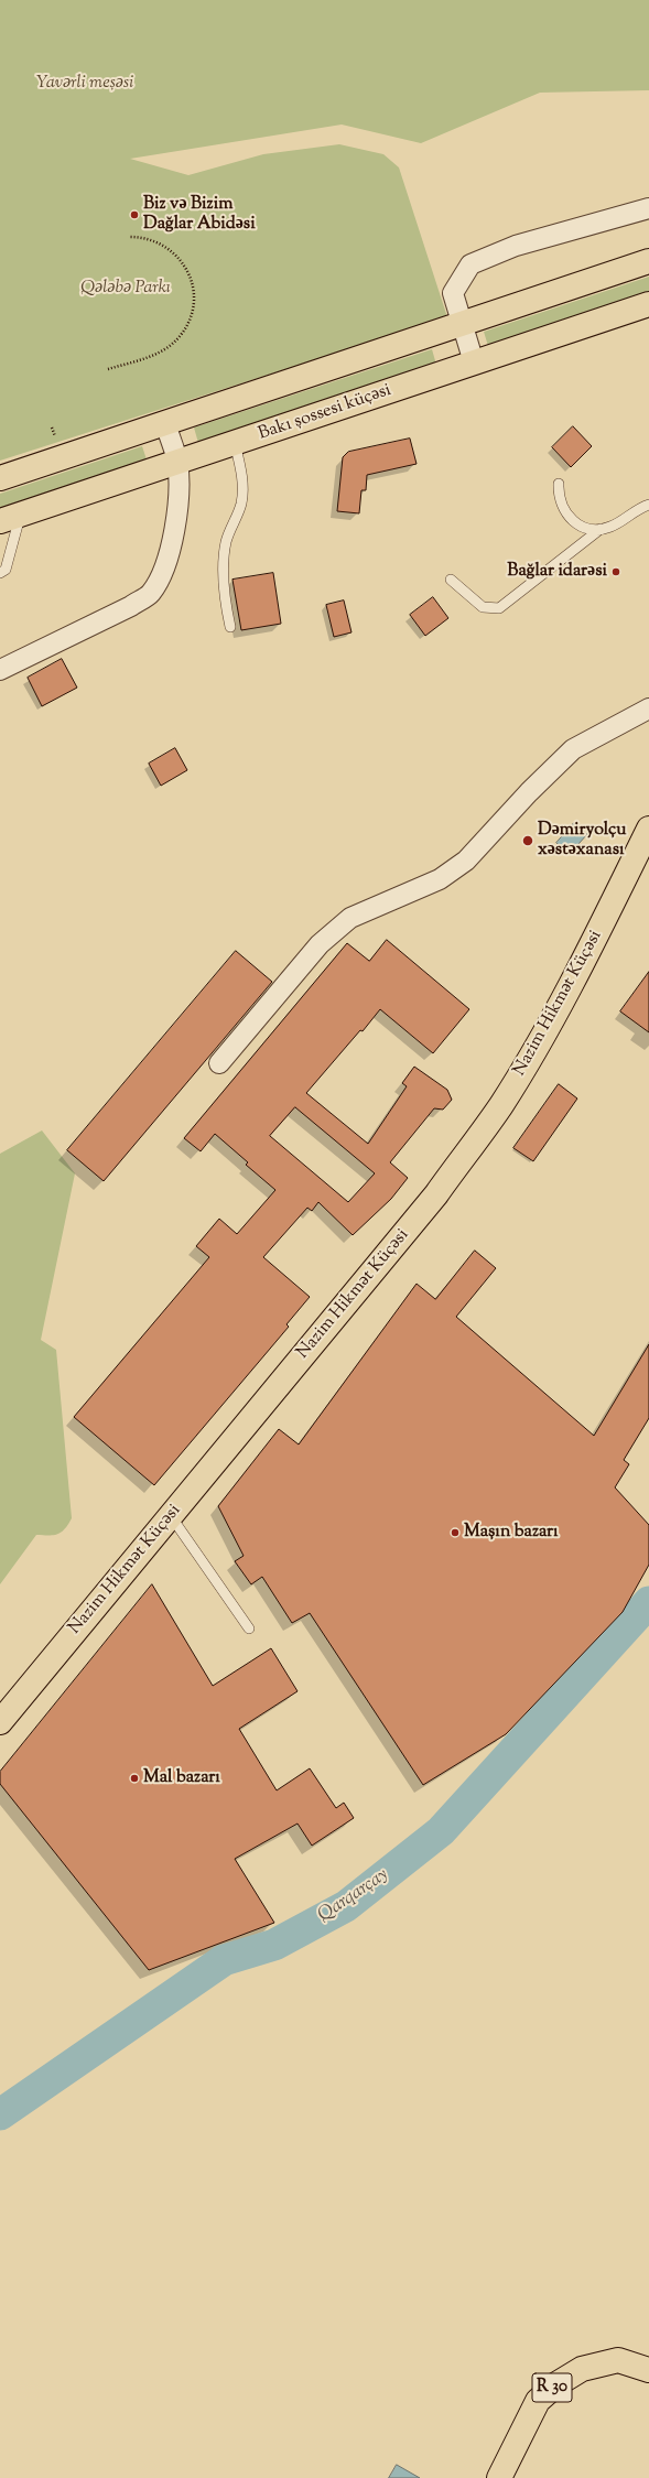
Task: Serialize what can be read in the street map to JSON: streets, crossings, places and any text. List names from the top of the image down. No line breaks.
{"streets":{"main road":["Bakı şossesi küçəsi","Nazim Hikmət Küçəsi","R 30"]},"water":["Qarqarçay"],"parks":["Yavərli meşəsi","Qələbə Parkı"],"places":["Biz və Bizim Dağlar Abidəsi","Bağlar idarəsi","Dəmiryolçu xəstəxanası","Maşın bazarı","Mal bazarı"]}
